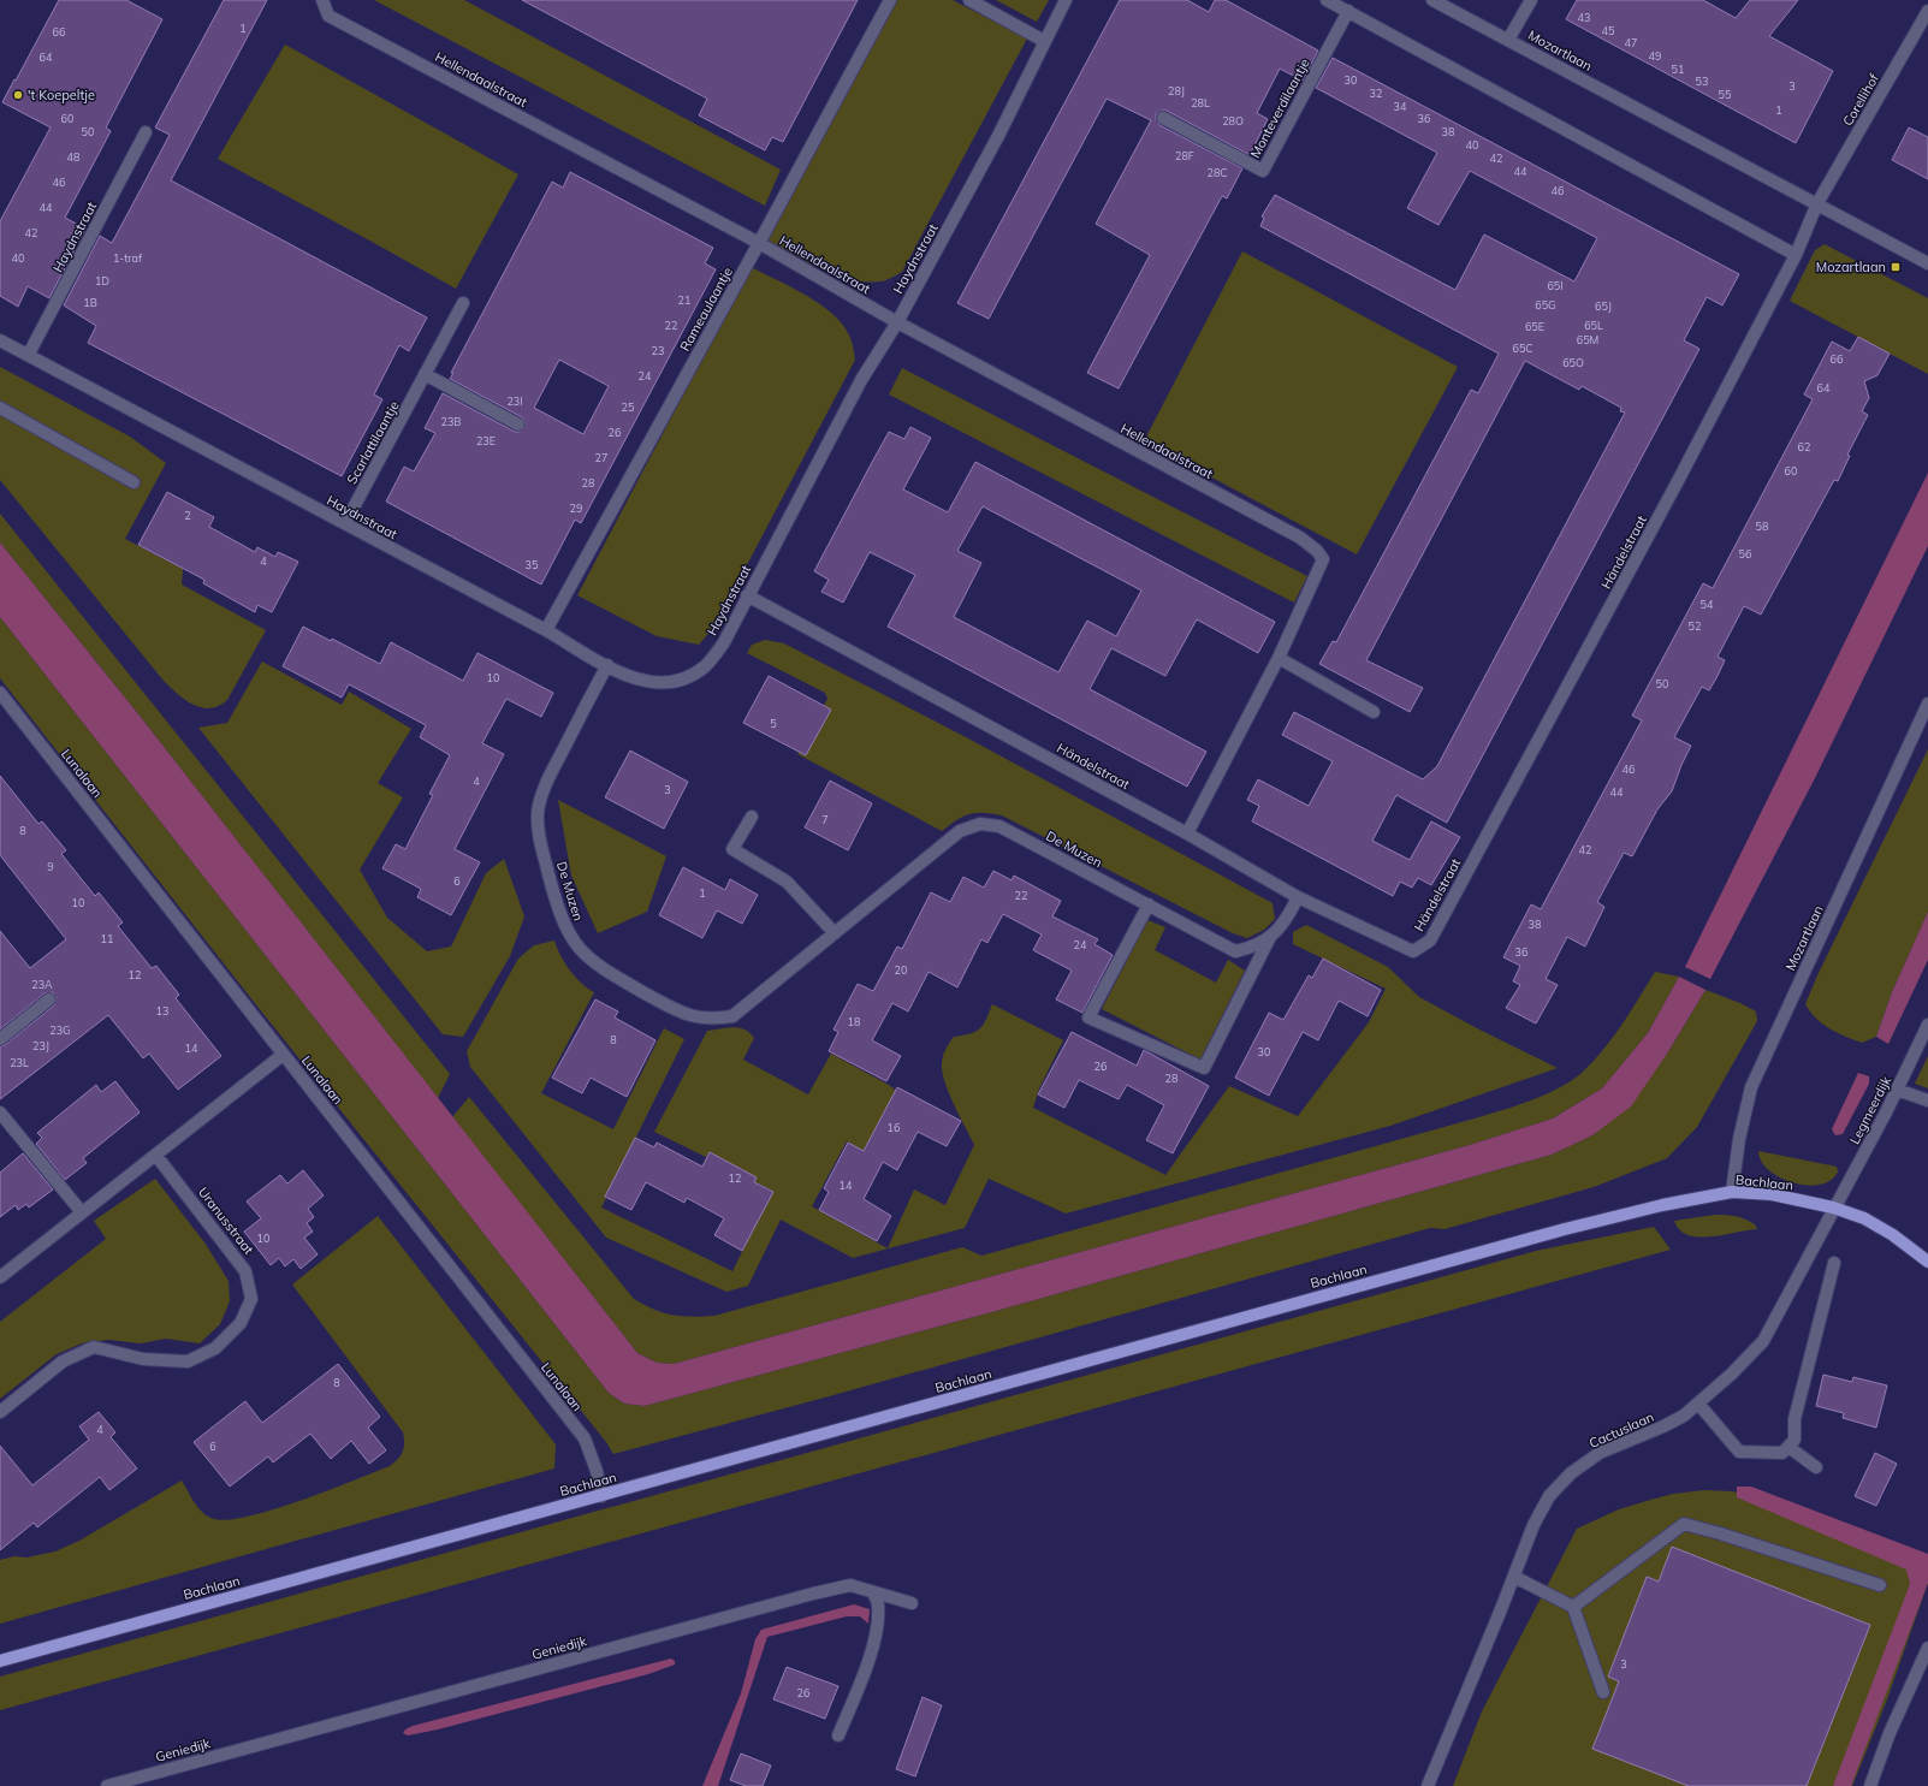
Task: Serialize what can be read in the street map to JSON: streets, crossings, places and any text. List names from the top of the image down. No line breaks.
{"streets":{"main road":["Bachlaan"],"street":["Mozartlaan","Hellendaalstraat","Corellihof","Monteverdilaantje","Haydnstraat","Rameaulaantje","Scarlattilaantje","Händelstraat","Lunalaan","De Muzen","Legmeerdijk","Uranusstraat","Cactuslaan","Geniedijk"]},"crossings":[["Mozartlaan","Corellihof"],["Mozartlaan","Händelstraat"],["Mozartlaan","Bachlaan"],["Hellendaalstraat","Haydnstraat"],["Hellendaalstraat","Rameaulaantje"],["Hellendaalstraat","Händelstraat"],["Corellihof","Händelstraat"],["Haydnstraat","Rameaulaantje"],["Haydnstraat","Scarlattilaantje"],["Haydnstraat","Händelstraat"],["Haydnstraat","De Muzen"],["Händelstraat","De Muzen"],["Lunalaan","Bachlaan"],["Legmeerdijk","Bachlaan"],["Legmeerdijk","Cactuslaan"],["Bachlaan","Cactuslaan"]],"places":{"other":["'t Koepeltje"],"transit":["Mozartlaan"]},"house_numbers":["43","1","45","66","47","49","64","51","30","53","3","28J","32","55","28L","34","1","60","36","28O","50","38","40","28F","48","42","44","28C","46","46","44","42","40","1-traf","1D","65I","21","1B","65G","65J","22","65L","65E","65M","65C","23","66","65O","24","64","23I","25","23B","26","23E","62","27","60","28","29","2","58","56","4","35","54","52","10","50","5","46","4","3","44","7","8","42","9","6","1","22","10","38","11","24","36","20","12","23A","13","18","23G","8","23J","14","30","23L","26","28","16","12","14","10","8","4","6","3","26"]}
